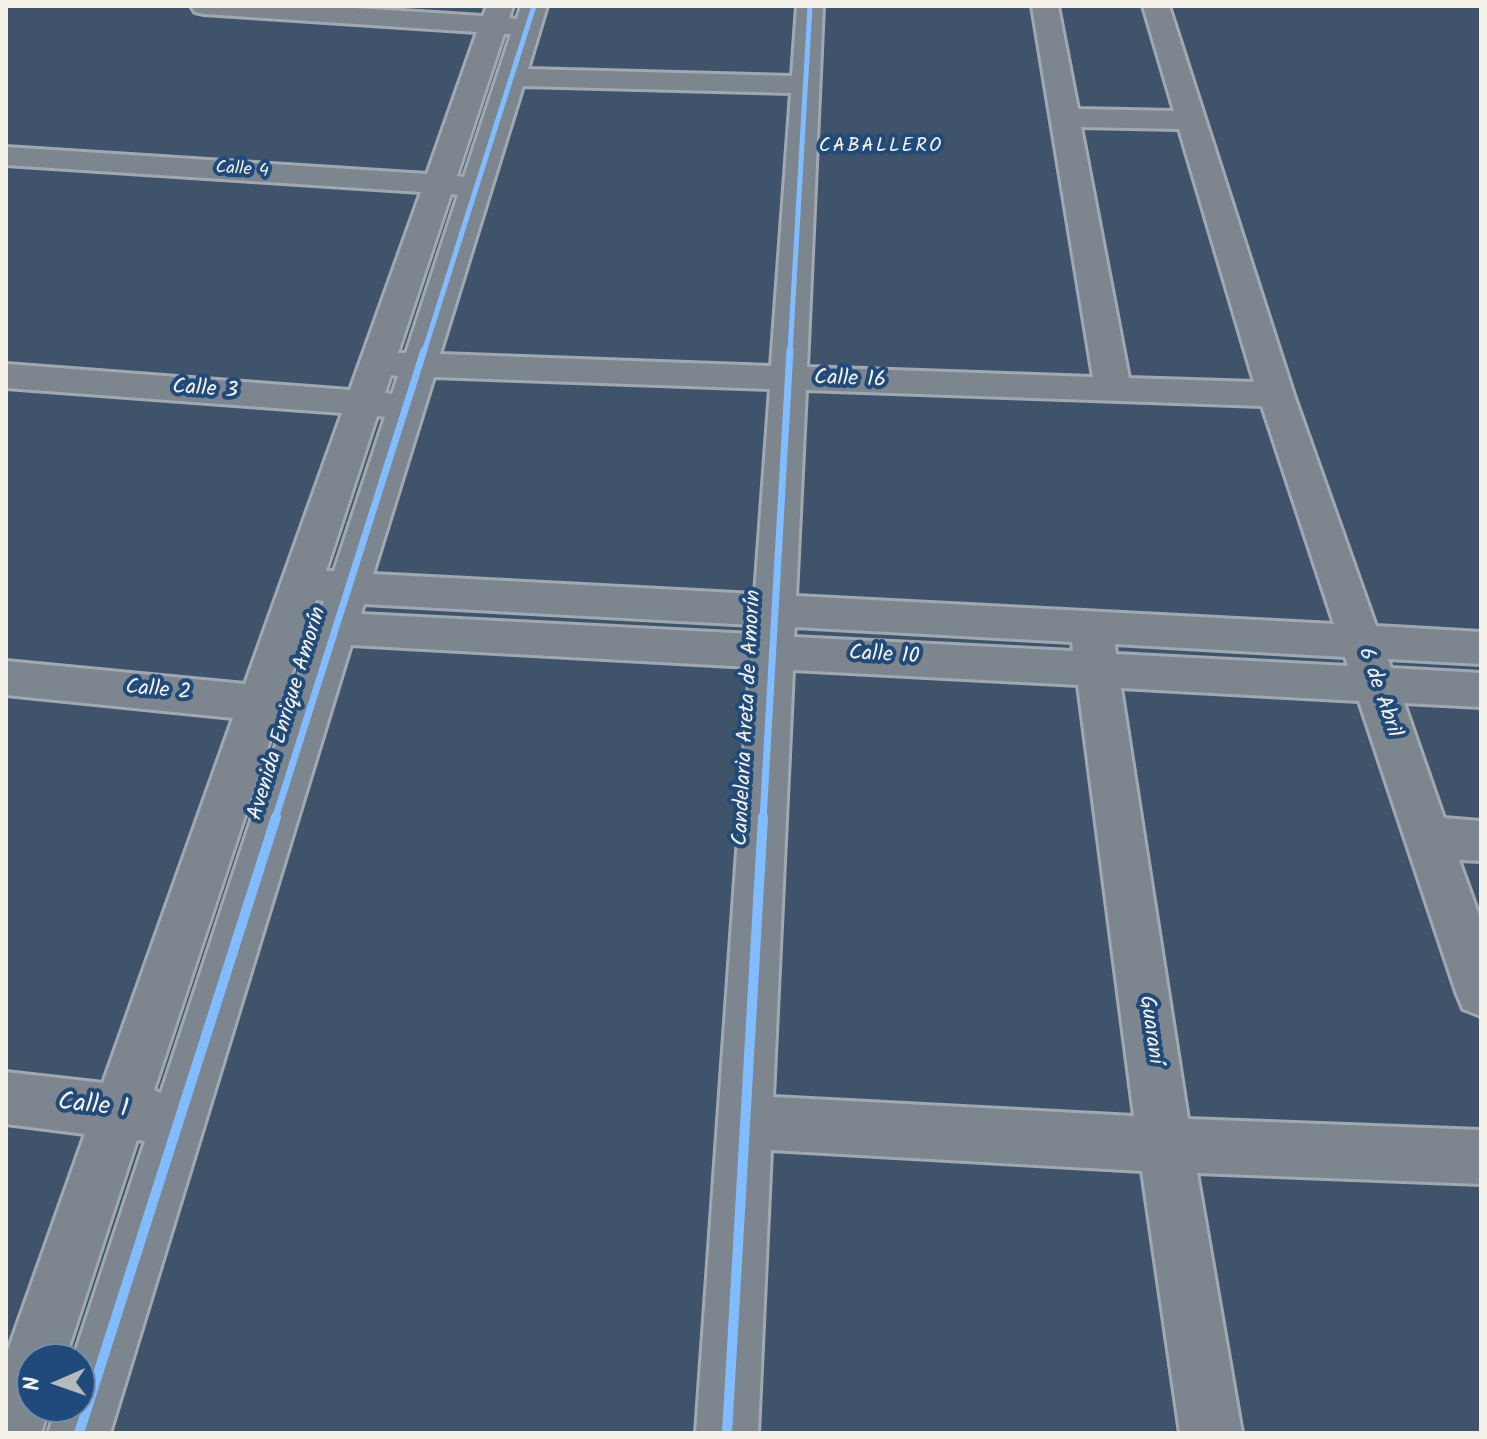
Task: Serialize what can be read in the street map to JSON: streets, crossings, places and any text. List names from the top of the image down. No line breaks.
{"streets":{"street":["Calle 4","Calle 16","Calle 3","Calle 10","Calle 2","6 de Abril","Avenida Enrique Amorín","Candelaria Areta de Amorín","Guaraní","Calle 1"]},"crossings":[["Calle 4","Avenida Enrique Amorín"],["Calle 16","6 de Abril"],["Calle 16","Avenida Enrique Amorín"],["Calle 16","Candelaria Areta de Amorín"],["Calle 3","Avenida Enrique Amorín"],["Calle 10","6 de Abril"],["Calle 10","Avenida Enrique Amorín"],["Calle 10","Candelaria Areta de Amorín"],["Calle 10","Guaraní"],["Calle 2","Avenida Enrique Amorín"],["Avenida Enrique Amorín","Calle 1"]],"districts":["CABALLERO"],"north":"left"}
